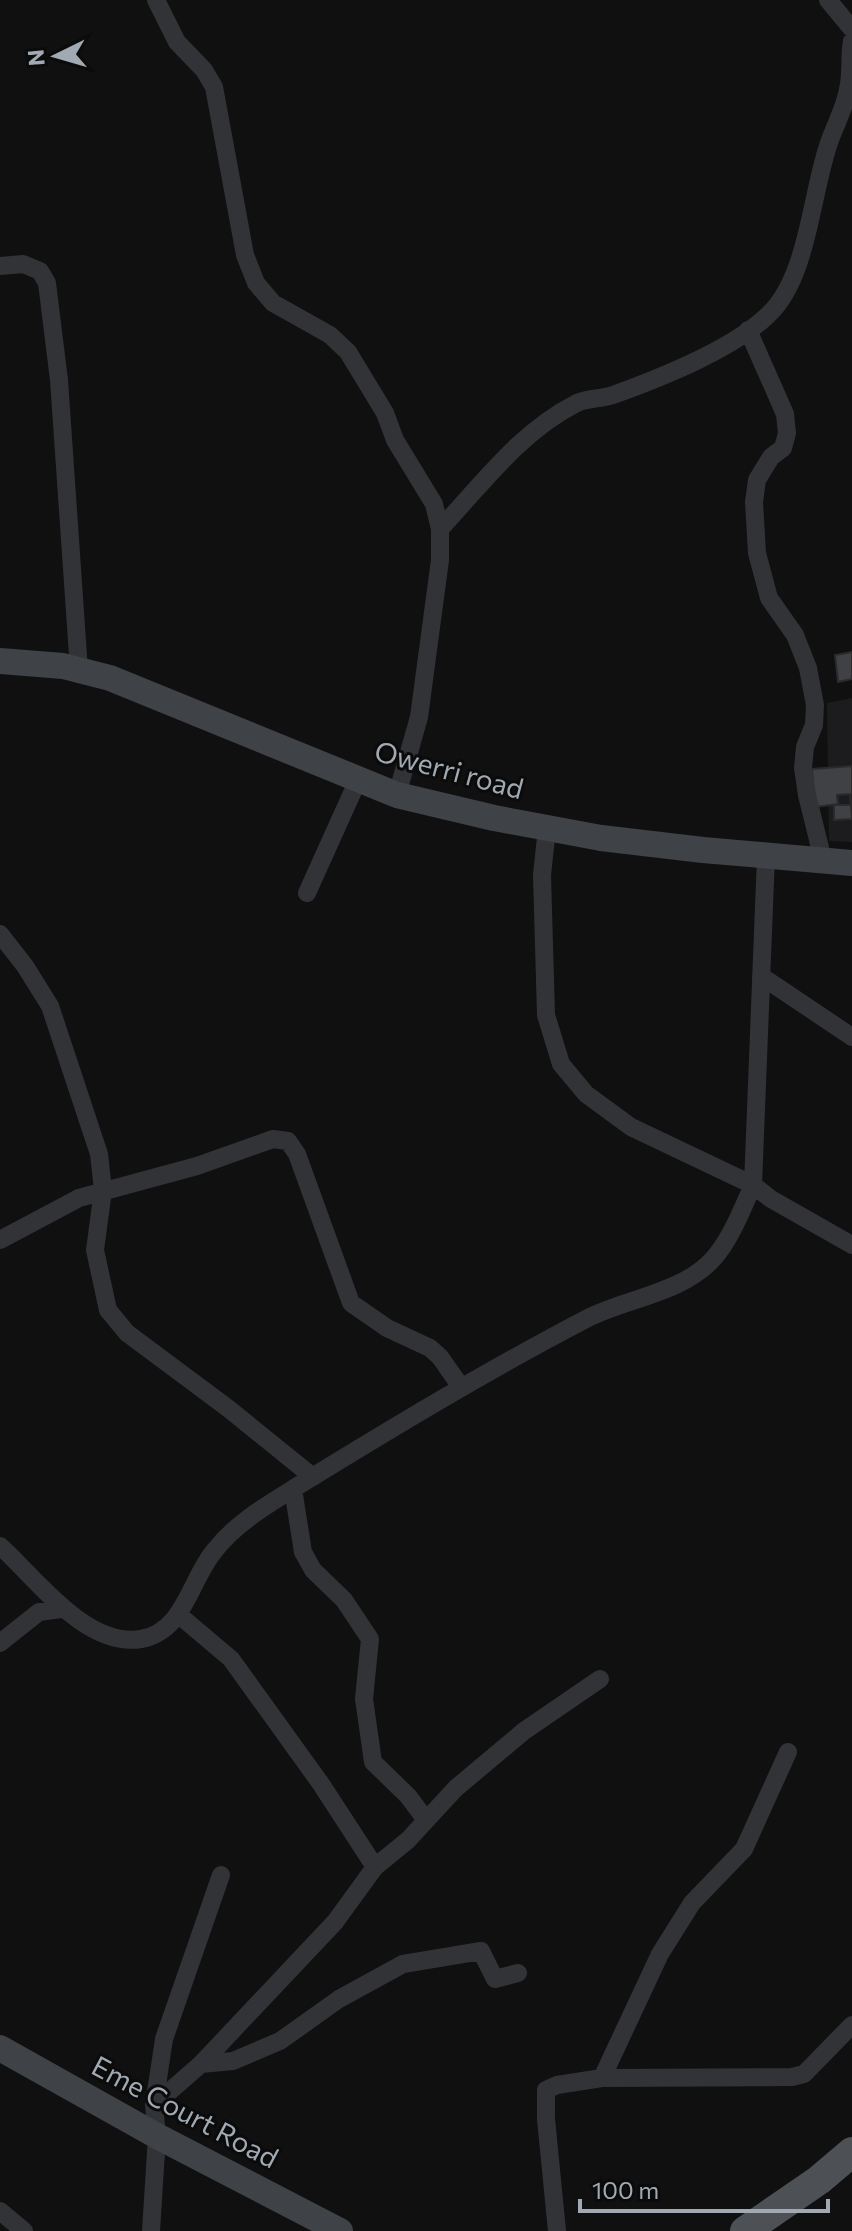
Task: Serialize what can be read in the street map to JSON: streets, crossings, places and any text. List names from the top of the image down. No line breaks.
{"streets":{"main road":["Owerri road","Eme Court Road"]},"scale_bar":"100 m","north":"left"}
